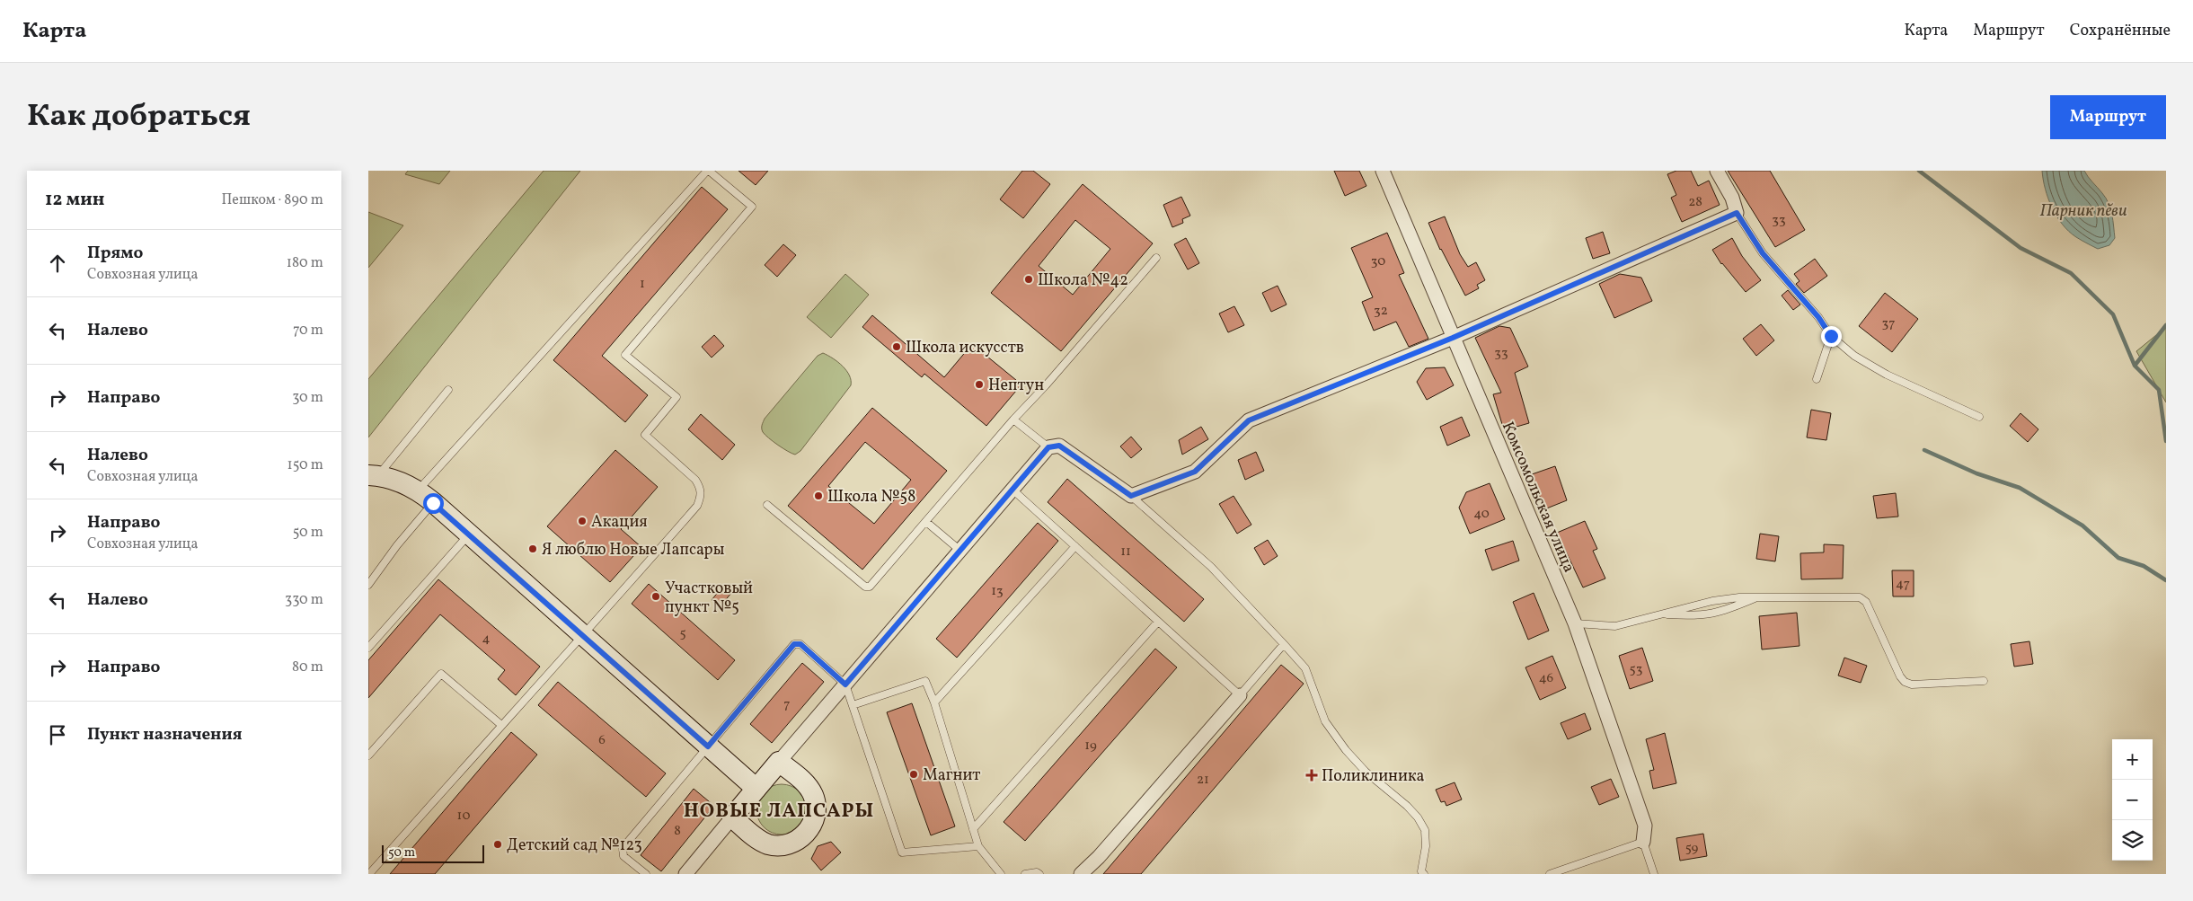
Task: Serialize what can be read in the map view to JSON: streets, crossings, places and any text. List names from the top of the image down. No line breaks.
{"streets":{"street":["Комсомольская улица"]},"districts":["НОВЫЕ ЛАПСАРЫ"],"water":["Парник пӗви"],"places":{"other":["Школа №42","Школа искусств","Нептун","Школа №58","Акация","Я люблю Новые Лапсары","Участковый пункт №5","Магнит","Детский сад №123"],"health":["Поликлиника"]},"house_numbers":["28","33","30","1","32","37","33","40","11","47","13","5","4","53","46","7","6","19","21","10","8","59"],"scale_bar":"50 m","page":{"header":"Карта","nav":["Карта","Маршрут","Сохранённые"],"title":"Как добраться","buttons":"Маршрут","heading":["12 мин","Пешком · 890 m"],"list":[["Прямо","Совхозная улица","180 m"],["Налево","70 m"],["Направо","30 m"],["Налево","Совхозная улица","150 m"],["Направо","Совхозная улица","50 m"],["Налево","330 m"],["Направо","80 m"],"Пункт назначения"],"map_buttons":["+","−"],"scale":"50 m"}}
